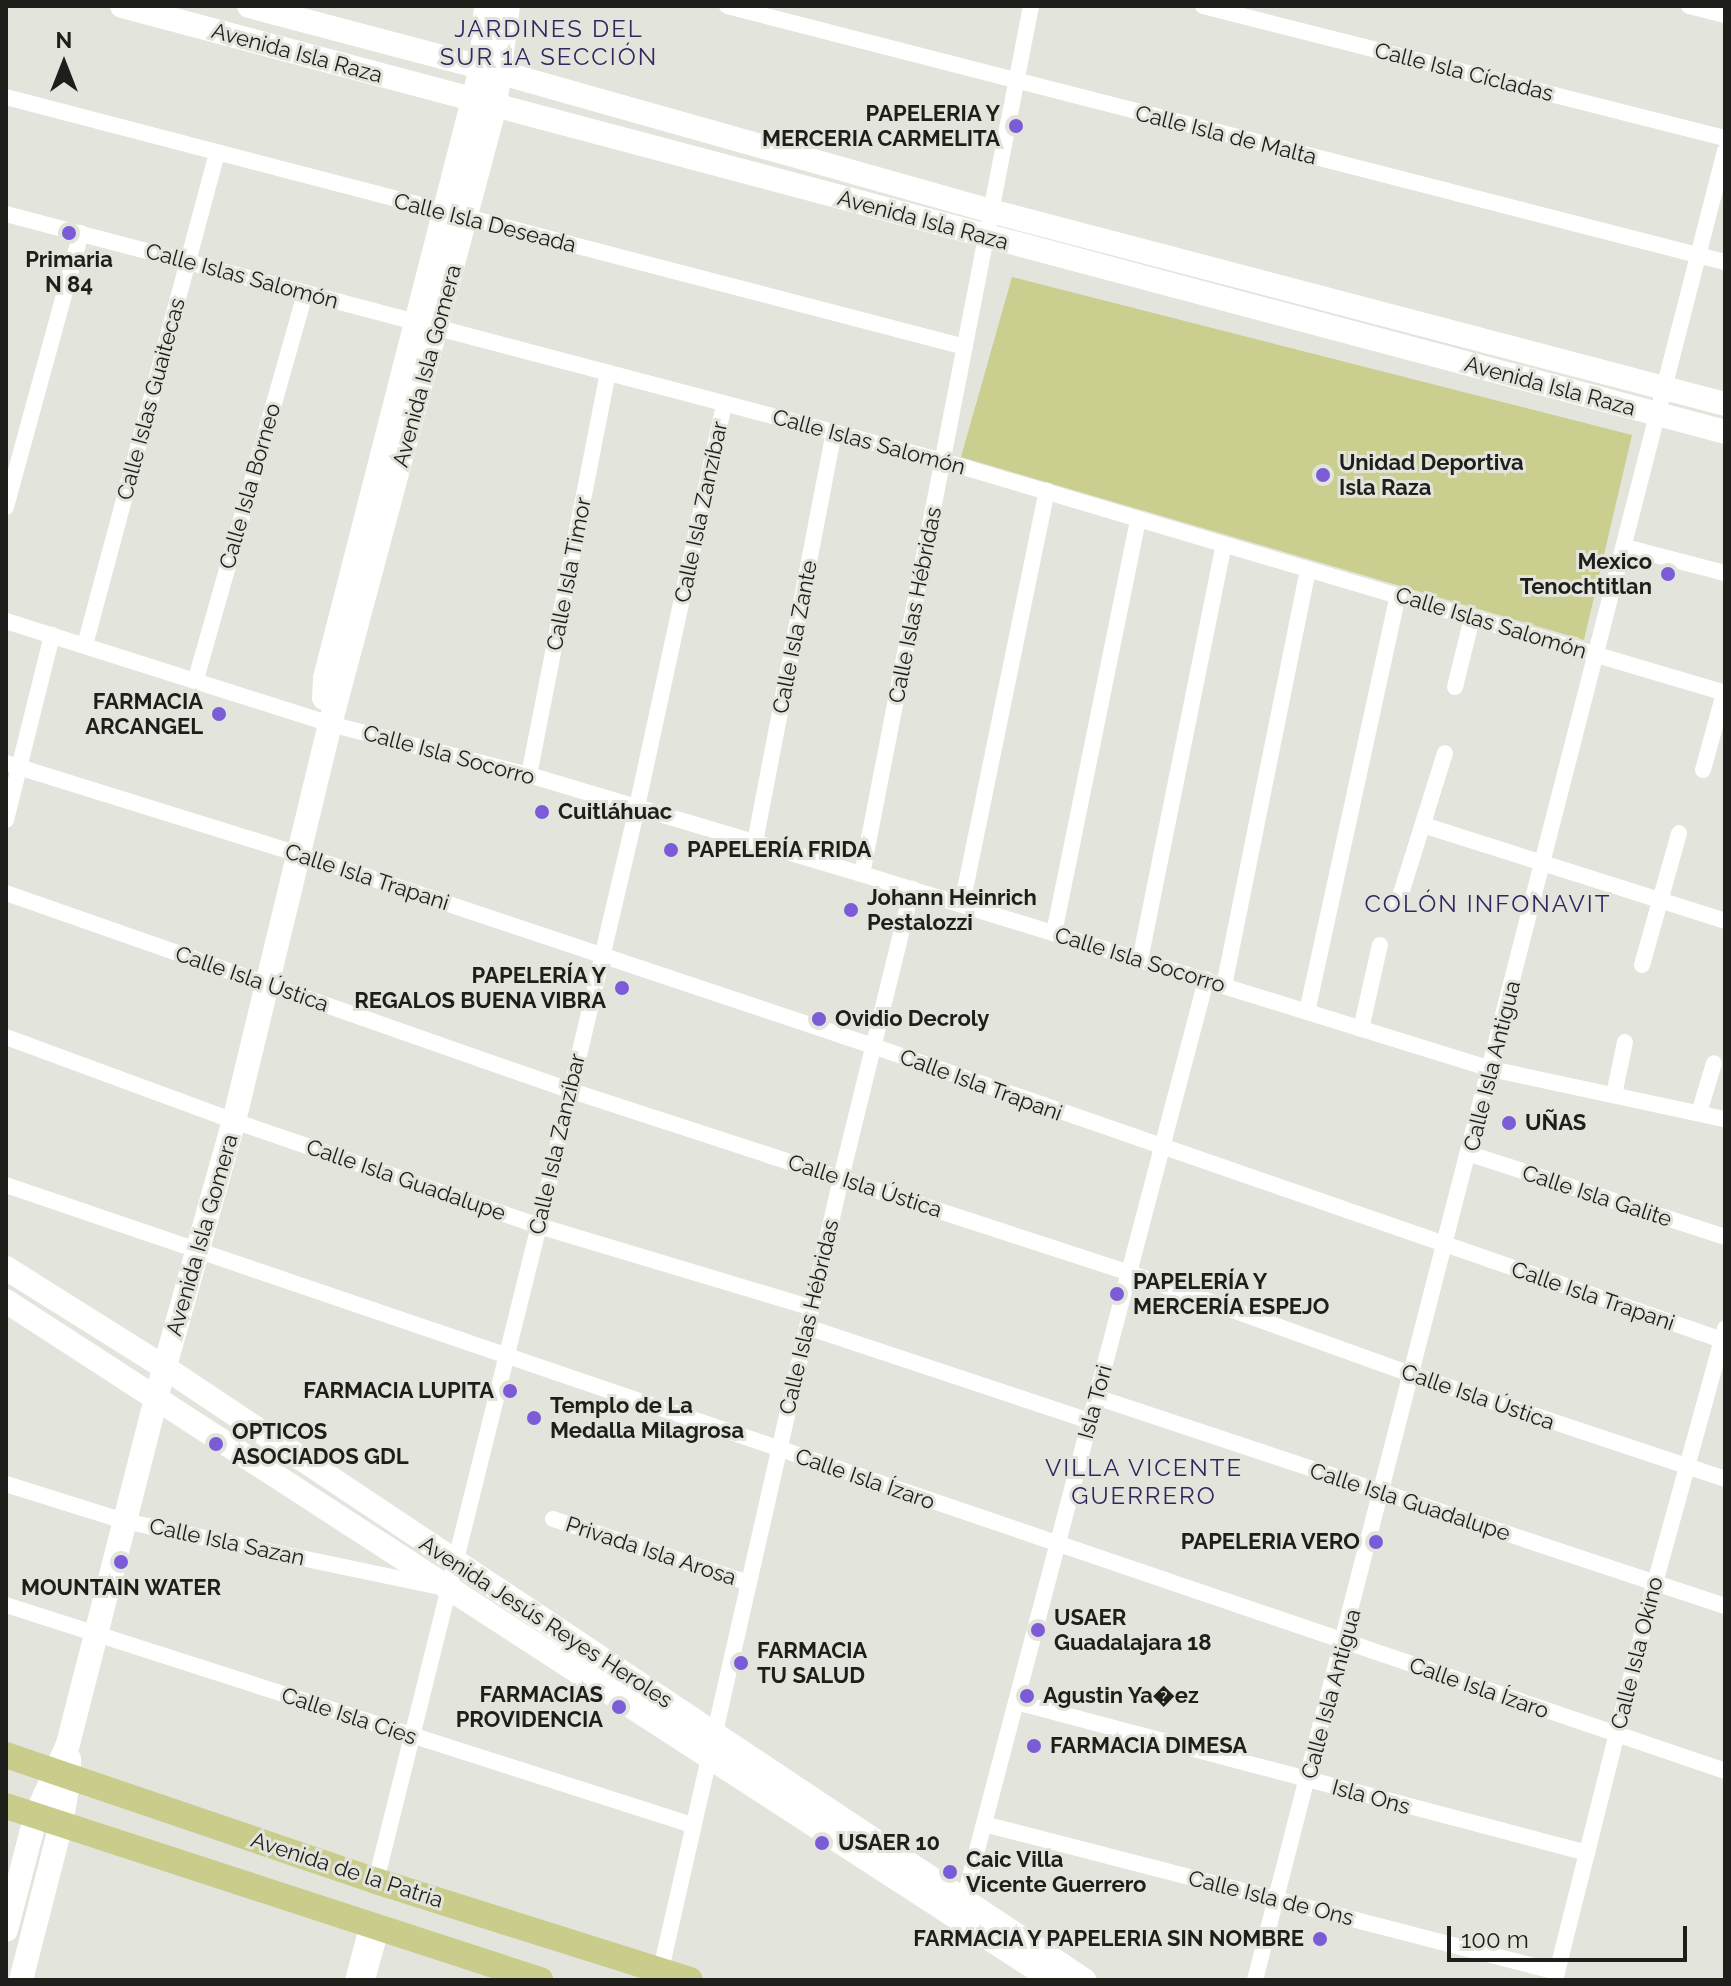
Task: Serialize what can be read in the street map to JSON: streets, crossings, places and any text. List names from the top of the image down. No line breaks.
{"streets":{"main road":["Avenida de la Patria"],"street":["Avenida Isla Raza","Calle Isla Cícladas","Calle Isla de Malta","Calle Isla Deseada","Calle Islas Salomón","Avenida Isla Gomera","Calle Islas Guaitecas","Calle Isla Borneo","Calle Isla Zanzíbar","Calle Isla Timor","Calle Islas Hébridas","Calle Isla Zante","Calle Isla Socorro","Calle Isla Trapani","Calle Isla Ústica","Calle Isla Antigua","Calle Isla Guadalupe","Calle Isla Galite","Isla Tori","Calle Isla Ízaro","Calle Isla Sazan","Privada Isla Arosa","Avenida Jesús Reyes Heroles","Calle Isla Okino","Calle Isla Cíes","Isla Ons","Calle Isla de Ons"]},"crossings":[["Avenida Isla Raza","Avenida Isla Gomera"],["Avenida Isla Raza","Calle Islas Hébridas"],["Avenida Isla Raza","Calle Isla Antigua"],["Calle Isla de Malta","Calle Islas Hébridas"],["Calle Isla de Malta","Calle Isla Antigua"],["Calle Isla Deseada","Avenida Isla Gomera"],["Calle Isla Deseada","Calle Islas Guaitecas"],["Calle Isla Deseada","Calle Islas Hébridas"],["Calle Islas Salomón","Avenida Isla Gomera"],["Calle Islas Salomón","Calle Islas Guaitecas"],["Calle Islas Salomón","Calle Isla Borneo"],["Calle Islas Salomón","Calle Isla Zanzíbar"],["Calle Islas Salomón","Calle Isla Timor"],["Calle Islas Salomón","Calle Islas Hébridas"],["Calle Islas Salomón","Calle Isla Zante"],["Calle Islas Salomón","Calle Isla Antigua"],["Avenida Isla Gomera","Calle Isla Socorro"],["Avenida Isla Gomera","Calle Isla Trapani"],["Avenida Isla Gomera","Calle Isla Ústica"],["Avenida Isla Gomera","Calle Isla Guadalupe"],["Avenida Isla Gomera","Calle Isla Ízaro"],["Avenida Isla Gomera","Calle Isla Sazan"],["Avenida Isla Gomera","Avenida Jesús Reyes Heroles"],["Avenida Isla Gomera","Calle Isla Cíes"],["Avenida Isla Gomera","Avenida de la Patria"],["Calle Islas Guaitecas","Calle Isla Socorro"],["Calle Isla Borneo","Calle Isla Socorro"],["Calle Isla Zanzíbar","Calle Isla Socorro"],["Calle Isla Zanzíbar","Calle Isla Trapani"],["Calle Isla Zanzíbar","Calle Isla Ústica"],["Calle Isla Zanzíbar","Calle Isla Guadalupe"],["Calle Isla Zanzíbar","Calle Isla Ízaro"],["Calle Isla Zanzíbar","Calle Isla Sazan"],["Calle Isla Zanzíbar","Avenida Jesús Reyes Heroles"],["Calle Isla Zanzíbar","Calle Isla Cíes"],["Calle Isla Zanzíbar","Avenida de la Patria"],["Calle Isla Timor","Calle Isla Socorro"],["Calle Islas Hébridas","Calle Isla Socorro"],["Calle Islas Hébridas","Calle Isla Trapani"],["Calle Islas Hébridas","Calle Isla Ústica"],["Calle Islas Hébridas","Calle Isla Guadalupe"],["Calle Islas Hébridas","Calle Isla Ízaro"],["Calle Islas Hébridas","Privada Isla Arosa"],["Calle Islas Hébridas","Avenida Jesús Reyes Heroles"],["Calle Islas Hébridas","Calle Isla Cíes"],["Calle Islas Hébridas","Avenida de la Patria"],["Calle Isla Zante","Calle Isla Socorro"],["Calle Isla Socorro","Calle Isla Antigua"],["Calle Isla Socorro","Isla Tori"],["Calle Isla Trapani","Calle Isla Antigua"],["Calle Isla Trapani","Isla Tori"],["Calle Isla Trapani","Calle Isla Okino"],["Calle Isla Ústica","Calle Isla Antigua"],["Calle Isla Ústica","Isla Tori"],["Calle Isla Ústica","Calle Isla Okino"],["Calle Isla Antigua","Calle Isla Guadalupe"],["Calle Isla Antigua","Calle Isla Galite"],["Calle Isla Antigua","Calle Isla Ízaro"],["Calle Isla Antigua","Isla Ons"],["Calle Isla Antigua","Calle Isla de Ons"],["Calle Isla Guadalupe","Isla Tori"],["Calle Isla Guadalupe","Calle Isla Okino"],["Isla Tori","Calle Isla Ízaro"],["Isla Tori","Avenida Jesús Reyes Heroles"],["Isla Tori","Isla Ons"],["Isla Tori","Calle Isla de Ons"],["Calle Isla Ízaro","Calle Isla Okino"],["Calle Isla Sazan","Avenida Jesús Reyes Heroles"],["Calle Isla Okino","Isla Ons"],["Calle Isla Okino","Calle Isla de Ons"]],"districts":["JARDINES DEL SUR 1A SECCIÓN","COLÓN INFONAVIT","VILLA VICENTE GUERRERO"],"places":["PAPELERIA Y MERCERIA CARMELITA","Primaria N 84","Unidad Deportiva Isla Raza","Mexico Tenochtitlan","FARMACIA ARCANGEL","Cuitláhuac","PAPELERÍA FRIDA","Johann Heinrich Pestalozzi","PAPELERÍA Y REGALOS BUENA VIBRA","Ovidio Decroly","UÑAS","PAPELERÍA Y MERCERÍA ESPEJO","FARMACIA LUPITA","Templo de La Medalla Milagrosa","OPTICOS ASOCIADOS GDL","PAPELERIA VERO","MOUNTAIN WATER","USAER Guadalajara 18","FARMACIA TU SALUD","Agustin Ya�ez","FARMACIAS PROVIDENCIA","FARMACIA DIMESA","USAER 10","Caic Villa Vicente Guerrero","FARMACIA Y PAPELERIA SIN NOMBRE"],"scale_bar":"100 m","north":"top"}
